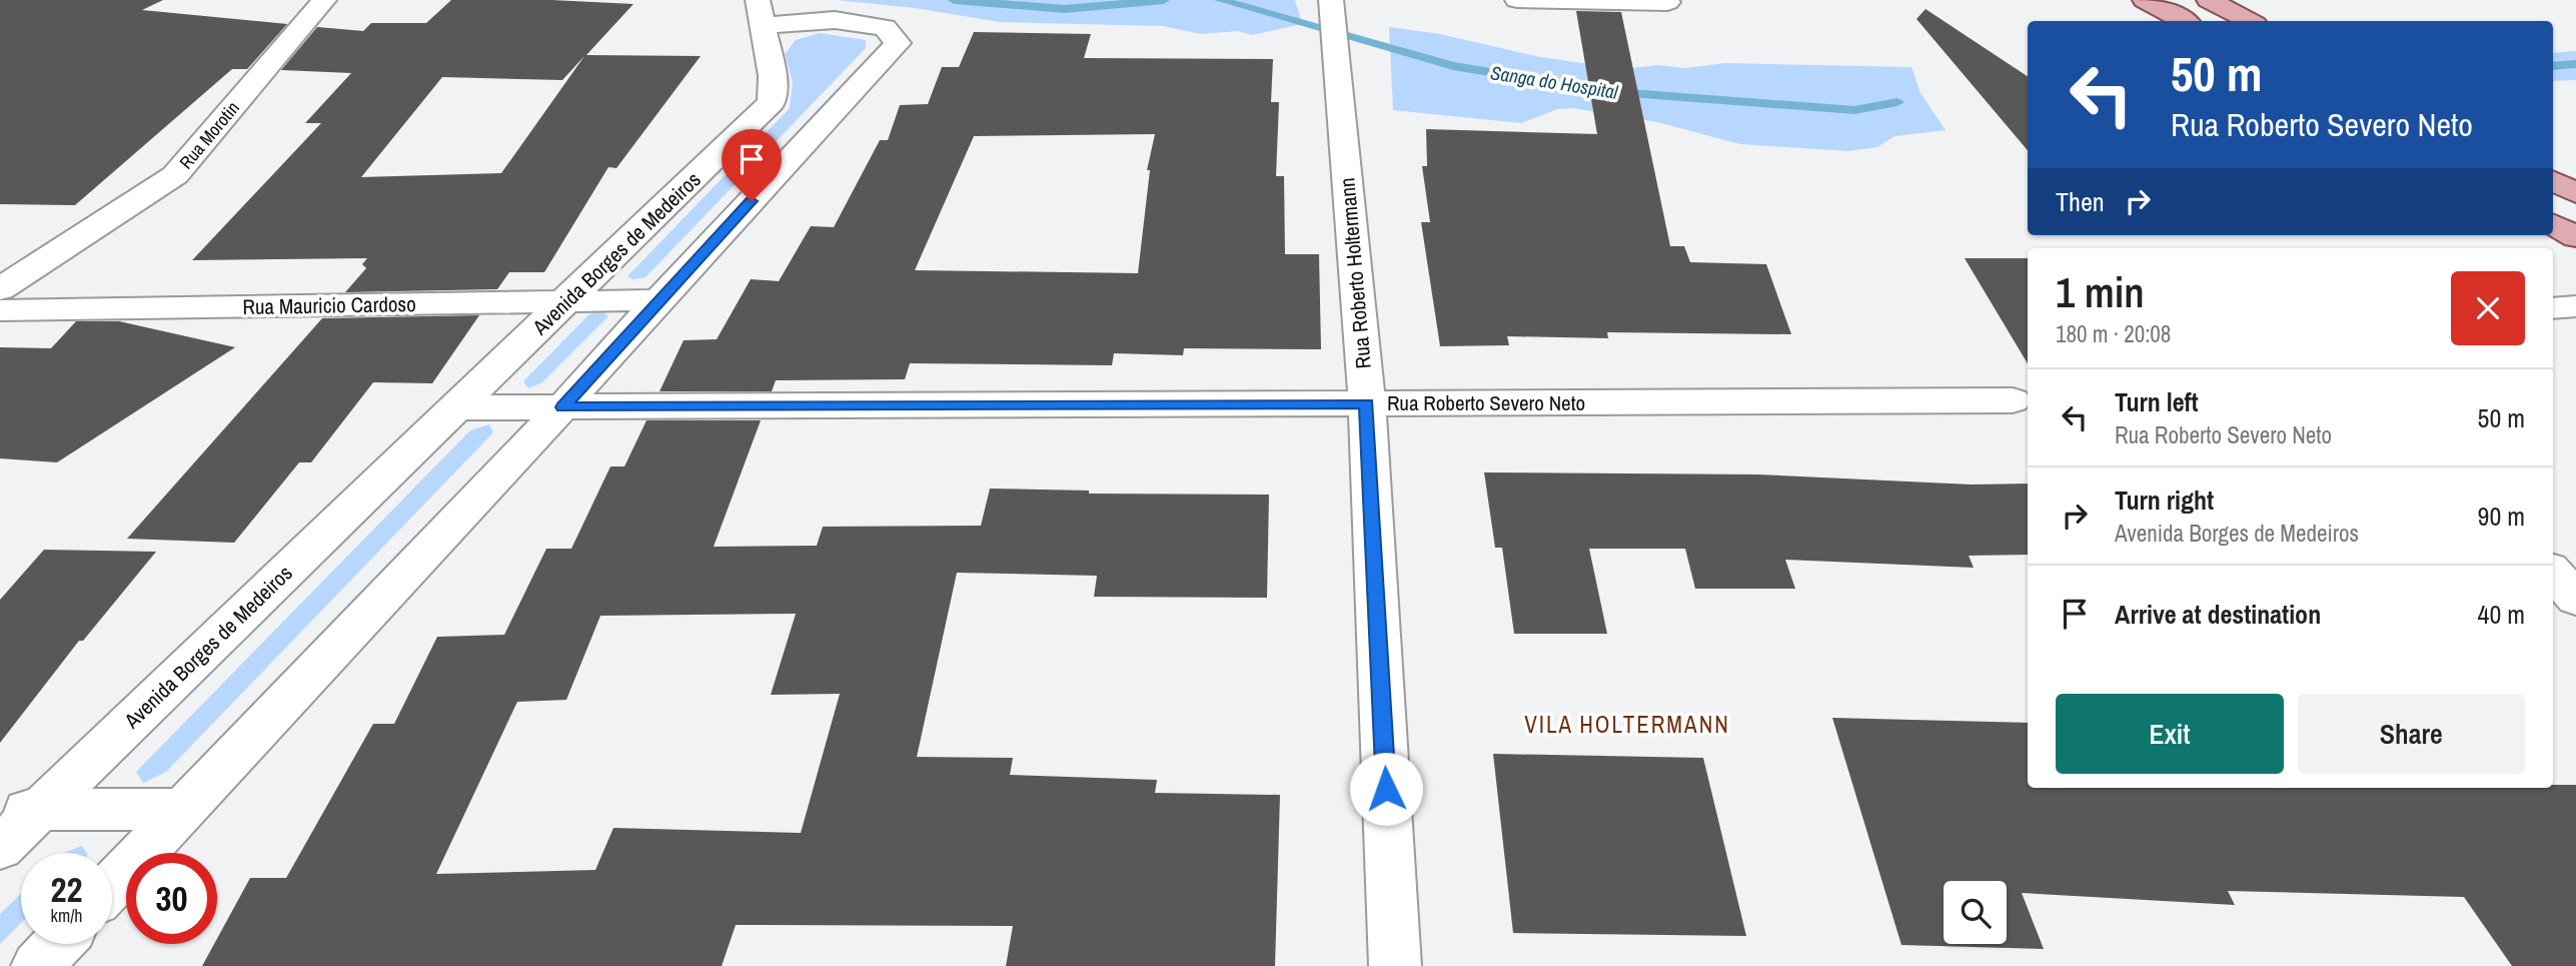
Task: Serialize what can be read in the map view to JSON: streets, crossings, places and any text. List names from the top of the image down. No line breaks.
{"streets":{"street":["Rua Morotin","Avenida Borges de Medeiros","Rua Roberto Holtermann","Rua Mauricio Cardoso","Rua Roberto Severo Neto"]},"crossings":[["Avenida Borges de Medeiros","Rua Mauricio Cardoso"],["Avenida Borges de Medeiros","Rua Roberto Severo Neto"],["Rua Roberto Holtermann","Rua Roberto Severo Neto"]],"districts":["VILA HOLTERMANN"],"water":["Sanga do Hospital"],"page":{"turn":["50 m","Rua Roberto Severo Neto"],"then":"Then","heading":["1 min","180 m · 20:08"],"list":[{"name":"Turn left","note":"Rua Roberto Severo Neto","value":"50 m"},{"name":"Turn right","note":"Avenida Borges de Medeiros","value":"90 m"},{"name":"Arrive at destination","value":"40 m"}],"buttons":["Exit","Share"],"speed":"22 km/h","limit":"30"}}
